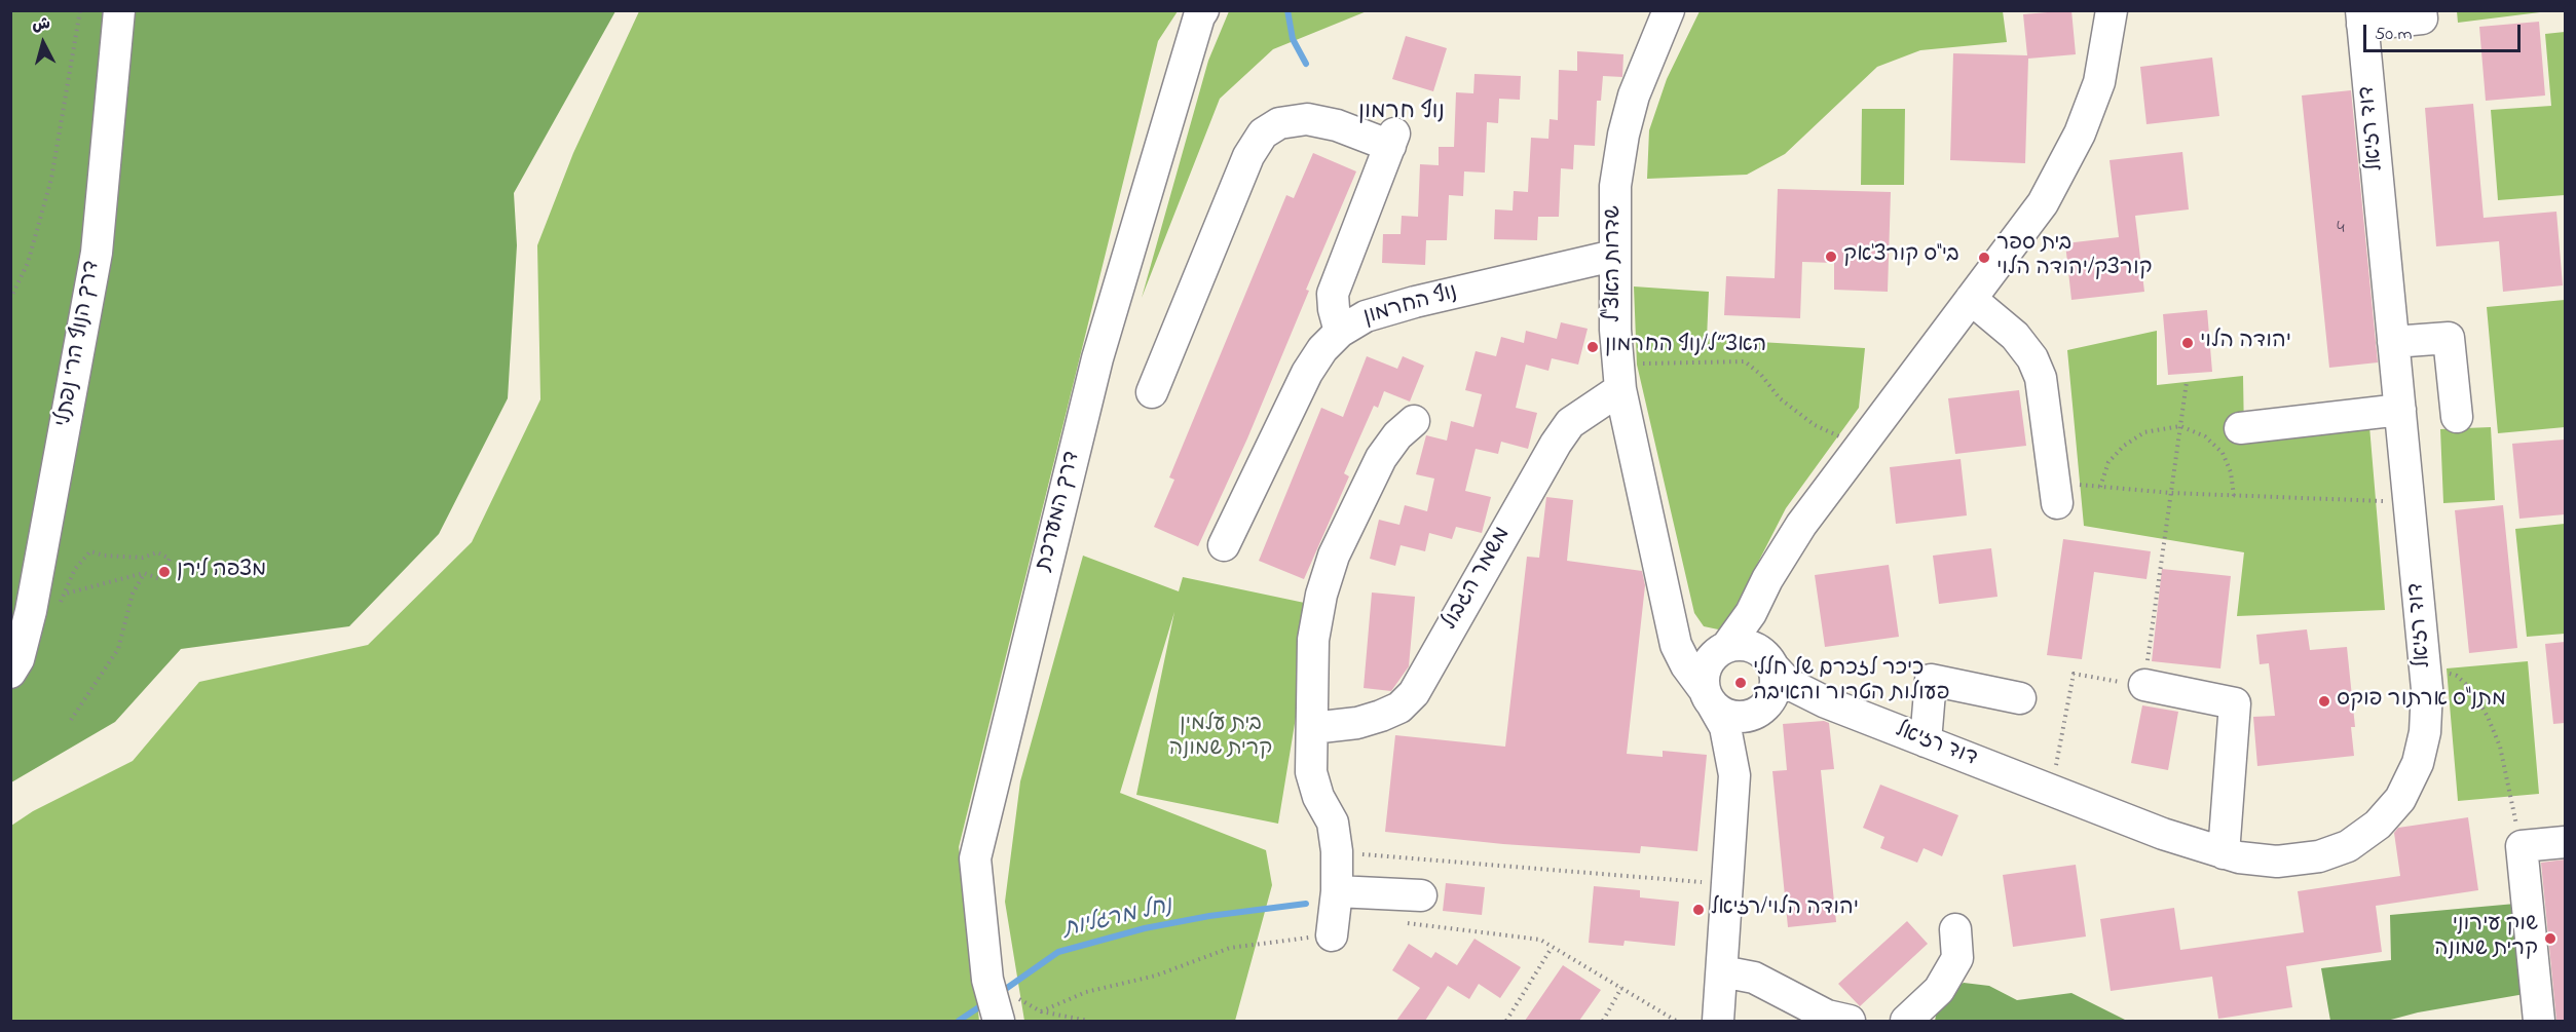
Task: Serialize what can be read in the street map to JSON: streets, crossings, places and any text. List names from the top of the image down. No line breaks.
{"streets":{"street":["דוד רזיאל","שדרות האצ\"ל","נוף החרמון","דרך הנוף הרי נפתלי","דרך המערכת","משמר הגבול"]},"crossings":[["דוד רזיאל","שדרות האצ\"ל"],["שדרות האצ\"ל","נוף החרמון"],["שדרות האצ\"ל","משמר הגבול"]],"districts":["נוף חרמון"],"water":["נחל מרגליות"],"parks":["בית עלמין קרית שמונה"],"places":["בי''ס קורצ'אק","בית ספר קורצק/יהודה הלוי","יהודה הלוי","האצ״ל/נוף החרמון","מצפה לירן","כיכר לזכרם של חללי פעולות הטרור והאיבה","מתנ\"ס ארתור פוקס","יהודה הלוי/רזיאל","שוק עירוני קרית שמונה"],"house_numbers":["4"],"scale_bar":"50 m","north":"top"}
